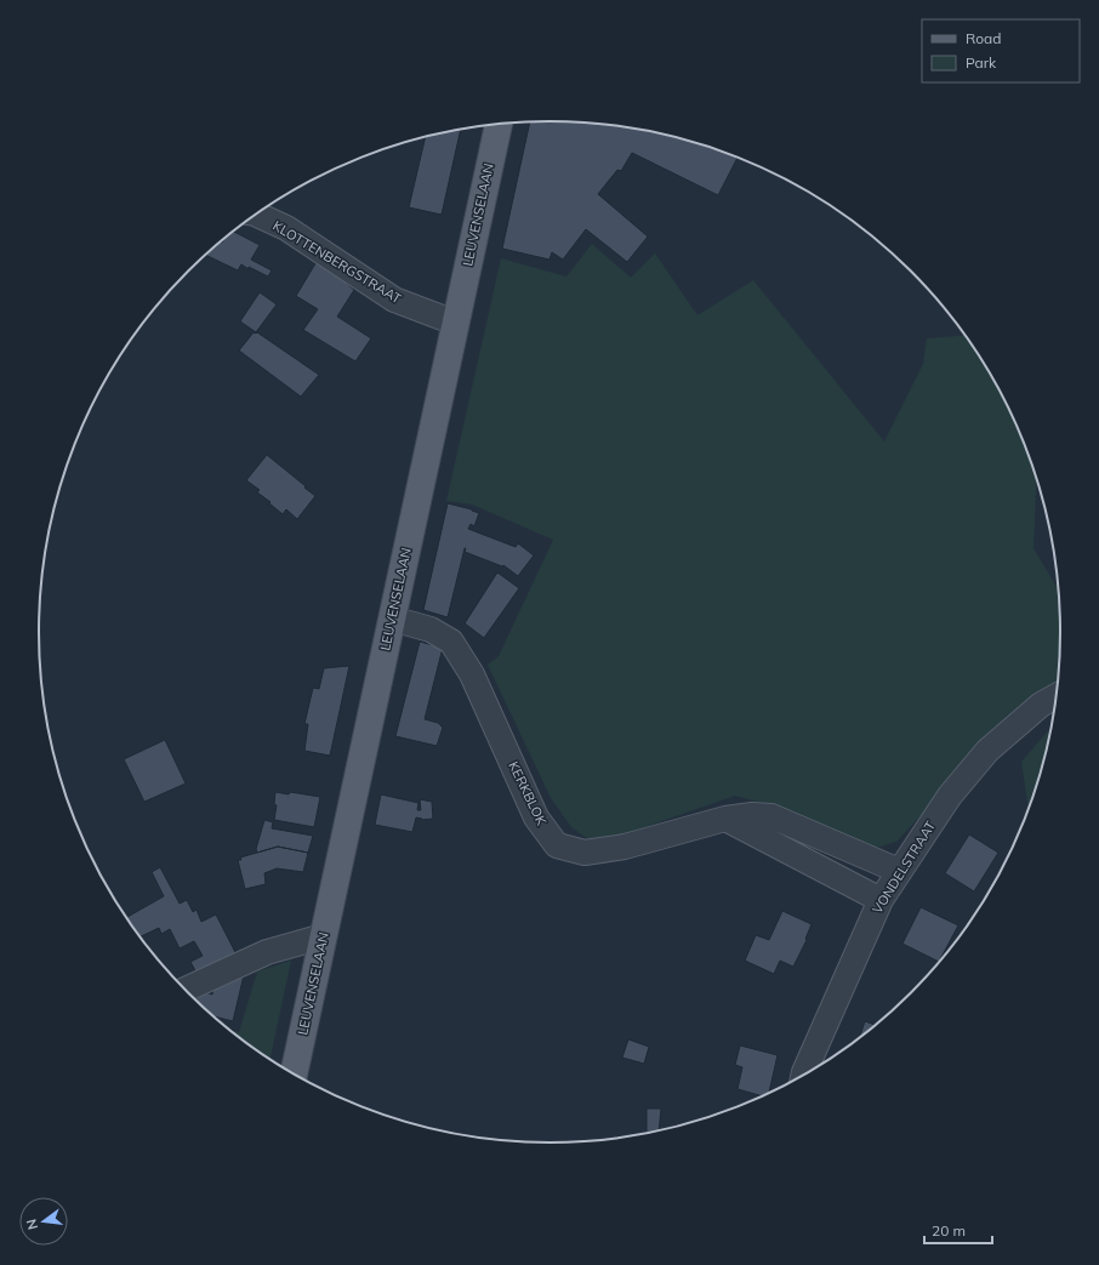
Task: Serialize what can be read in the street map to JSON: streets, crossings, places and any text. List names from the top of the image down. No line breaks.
{"streets":{"main road":["LEUVENSELAAN"],"street":["KLOTTENBERGSTRAAT","KERKBLOK","VONDELSTRAAT"]},"crossings":[["LEUVENSELAAN","KLOTTENBERGSTRAAT"],["LEUVENSELAAN","KERKBLOK"],["KERKBLOK","VONDELSTRAAT"]],"legend":["Road","Park"],"scale_bar":"20 m","north":"left"}
